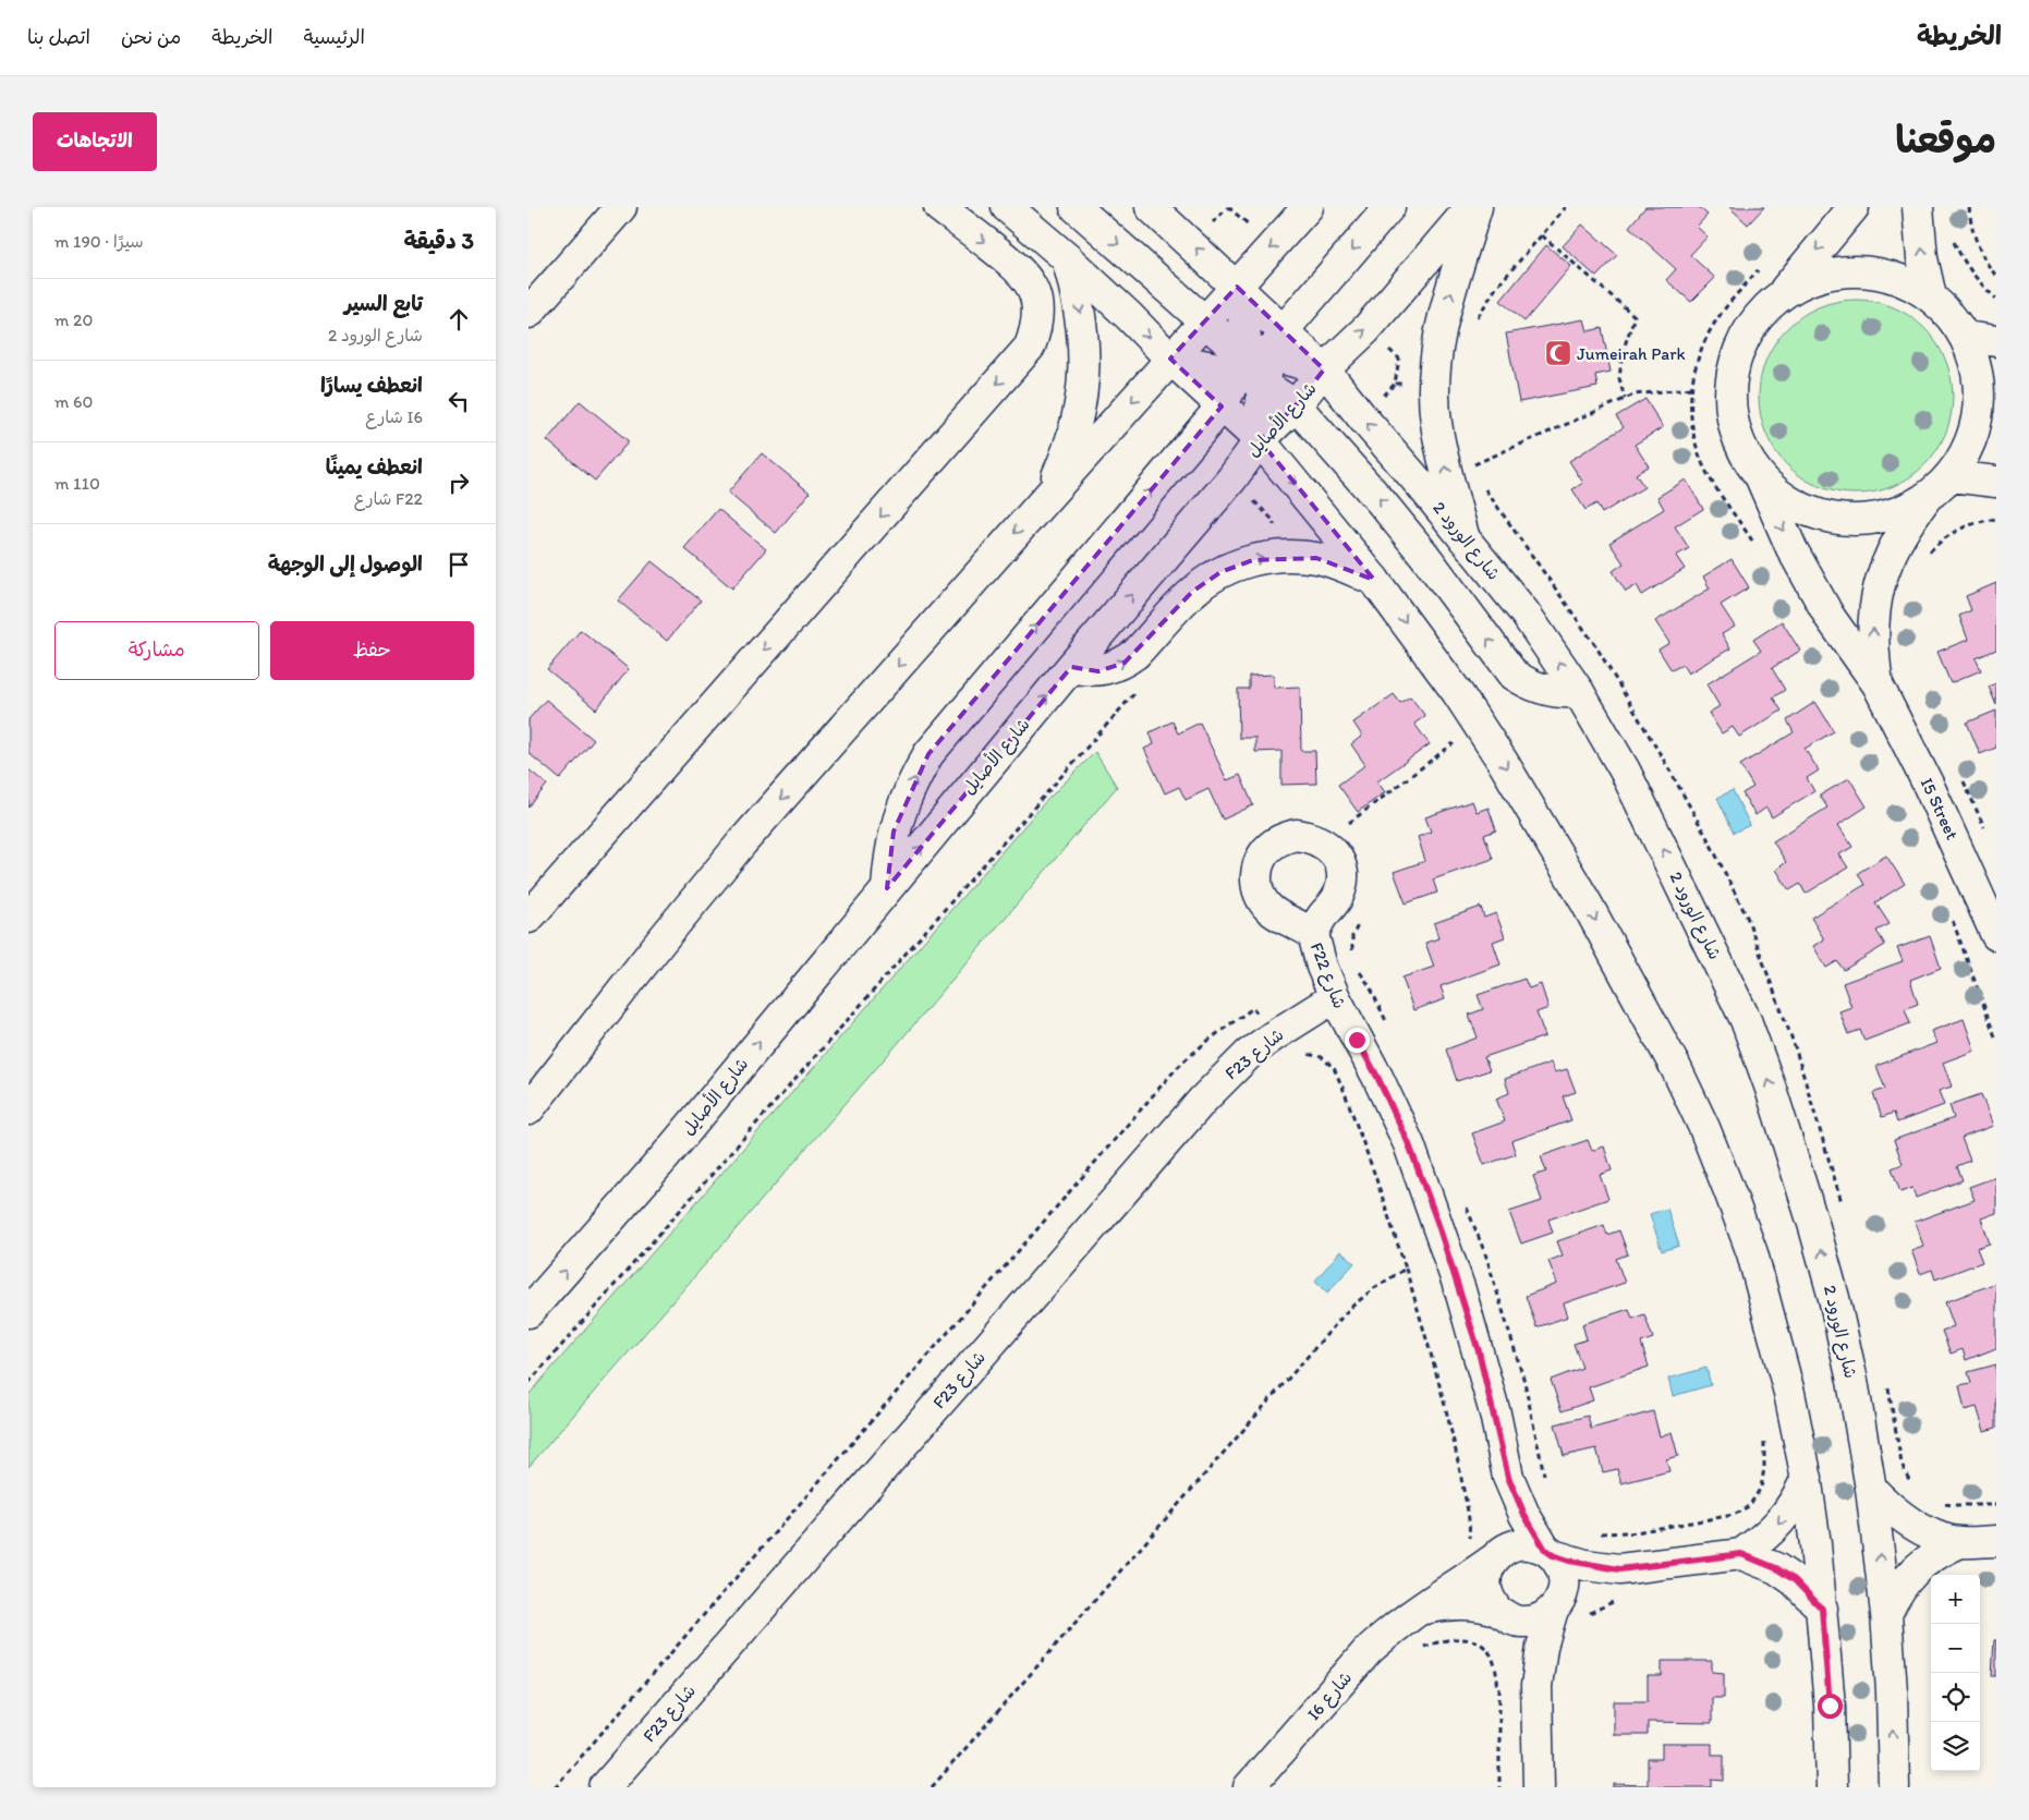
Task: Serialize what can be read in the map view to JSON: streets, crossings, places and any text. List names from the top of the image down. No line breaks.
{"streets":{"street":["شارع الأصايل","شارع الورود 2","I5 Street","F22 شارع","F23 شارع","I6 شارع"]},"crossings":[["شارع الأصايل","شارع الورود 2"],["F22 شارع","F23 شارع"],["F22 شارع","I6 شارع"]],"places":{"mosque":["Jumeirah Park"]},"page":{"header":"الخريطة","nav":["الرئيسية","الخريطة","من نحن","اتصل بنا"],"title":"موقعنا","buttons":["الاتجاهات",["حفظ","مشاركة"]],"heading":["3 دقيقة","سيرًا · 190 m"],"list":[["تابع السير","شارع الورود 2","20 m"],["انعطف يسارًا","I6 شارع","60 m"],["انعطف يمينًا","F22 شارع","110 m"],"الوصول إلى الوجهة"],"map_buttons":["+","−"]}}
